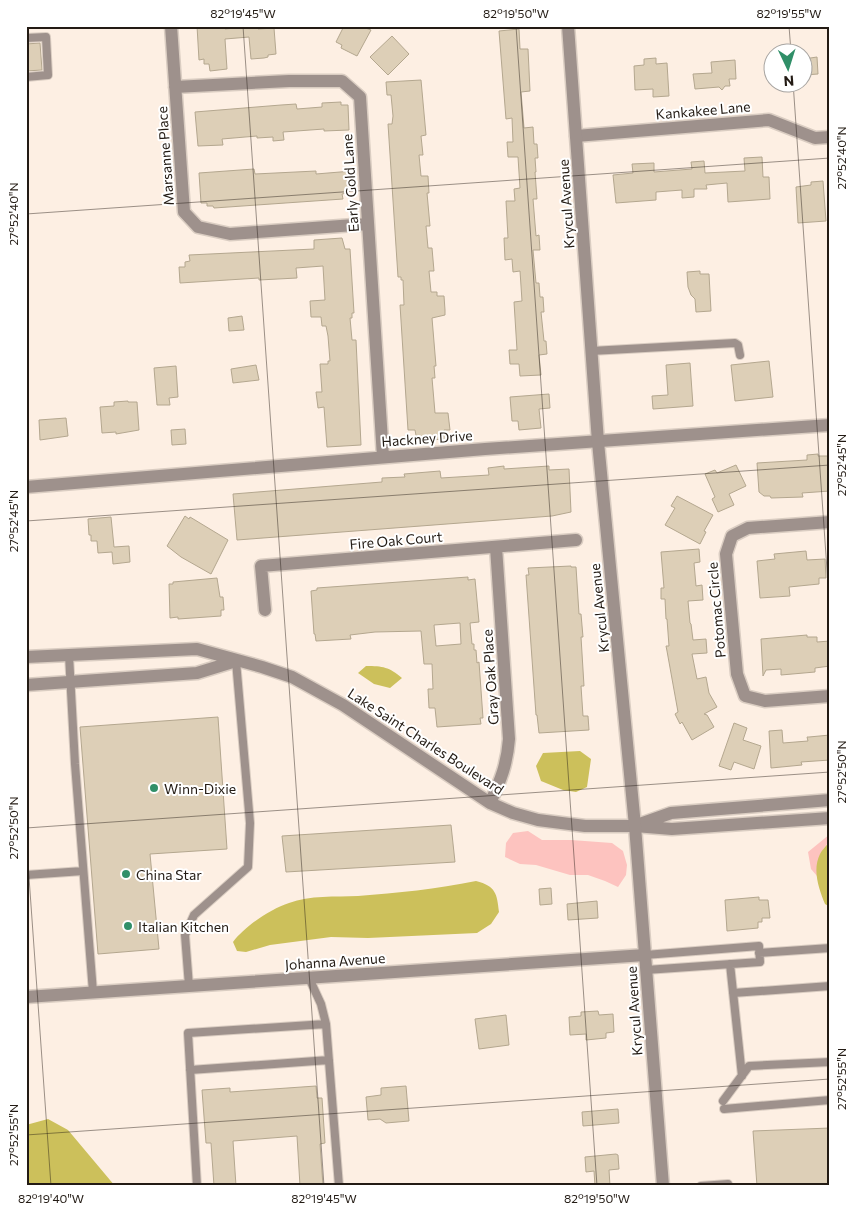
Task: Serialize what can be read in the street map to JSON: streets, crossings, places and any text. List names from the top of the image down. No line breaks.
{"streets":{"street":["Kankakee Lane","Marsanne Place","Early Gold Lane","Krycul Avenue","Hackney Drive","Fire Oak Court","Potomac Circle","Gray Oak Place","Lake Saint Charles Boulevard","Johanna Avenue"]},"crossings":[["Kankakee Lane","Krycul Avenue"],["Marsanne Place","Early Gold Lane"],["Early Gold Lane","Hackney Drive"],["Krycul Avenue","Hackney Drive"],["Krycul Avenue","Lake Saint Charles Boulevard"],["Krycul Avenue","Johanna Avenue"],["Fire Oak Court","Gray Oak Place"],["Gray Oak Place","Lake Saint Charles Boulevard"]],"places":["Winn-Dixie","China Star","Italian Kitchen"],"north":"bottom","coordinates":["82°19'45\"W","82°19'50\"W","82°19'55\"W","27°52'40\"N","27°52'45\"N","27°52'50\"N","27°52'55\"N","82°19'40\"W"]}
